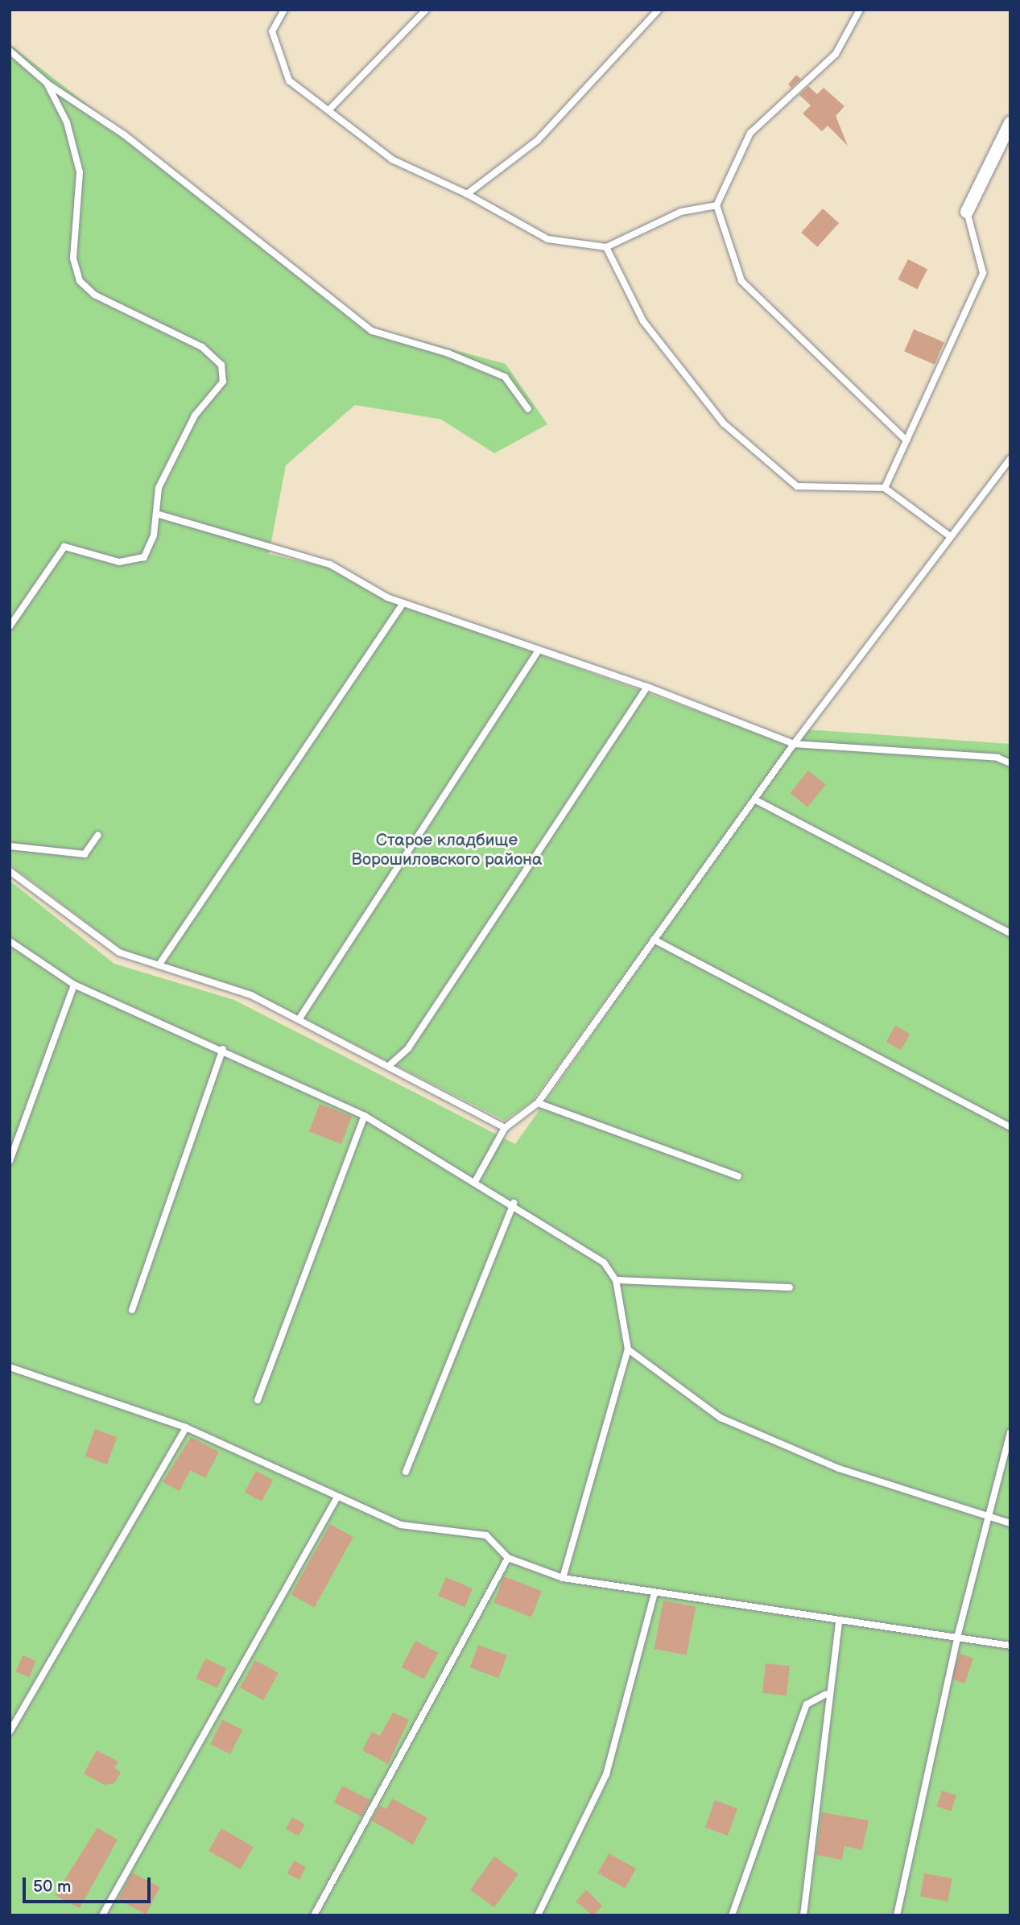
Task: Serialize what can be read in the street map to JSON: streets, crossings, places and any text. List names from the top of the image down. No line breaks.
{"parks":["Старое кладбище Ворошиловского района"],"scale_bar":"50 m"}
